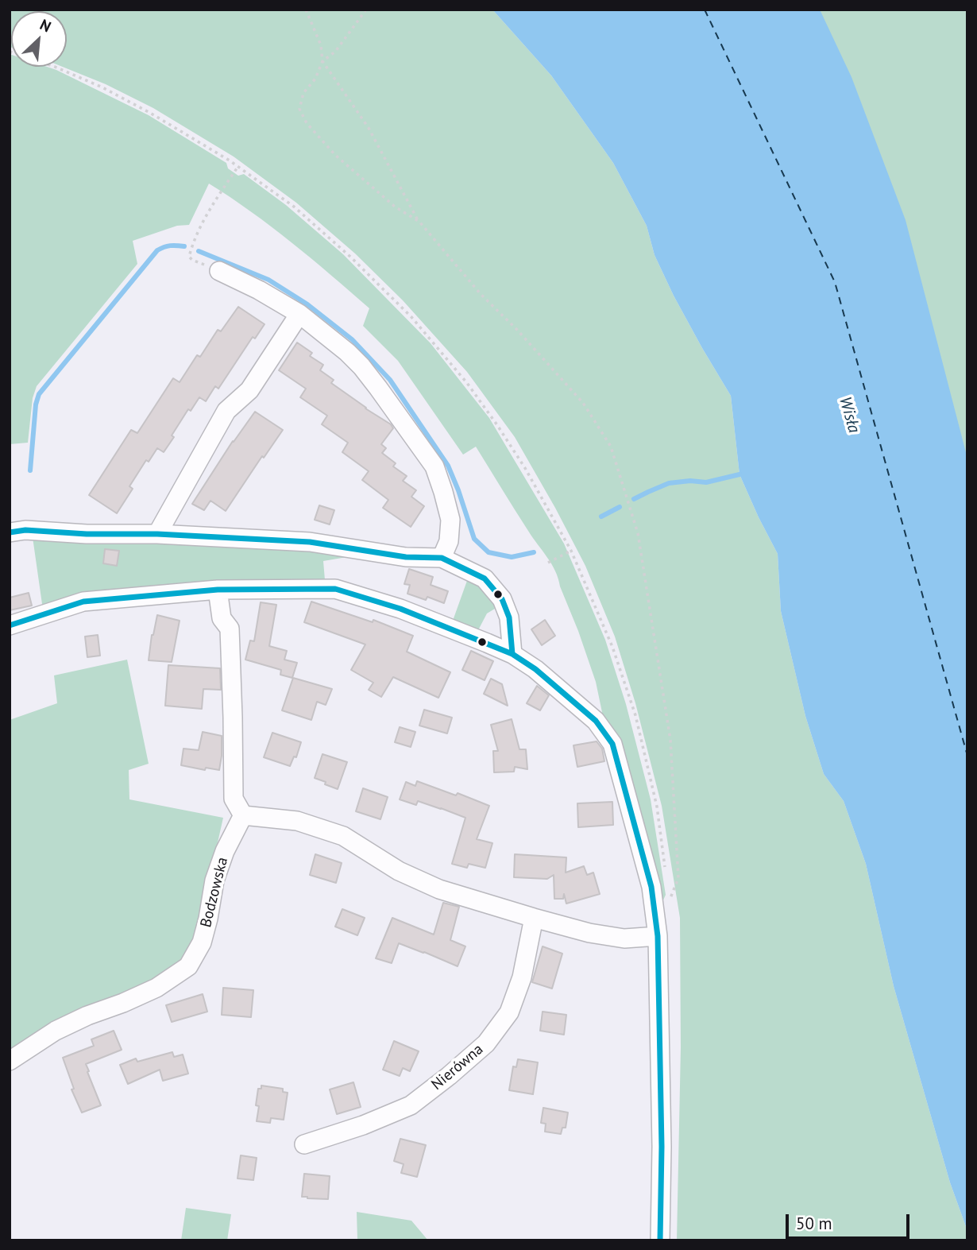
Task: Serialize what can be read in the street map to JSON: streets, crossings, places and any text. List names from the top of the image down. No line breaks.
{"streets":{"street":["Bodzowska","Nierówna"]},"water":["Wisła"],"scale_bar":"50 m","north":"top right"}
